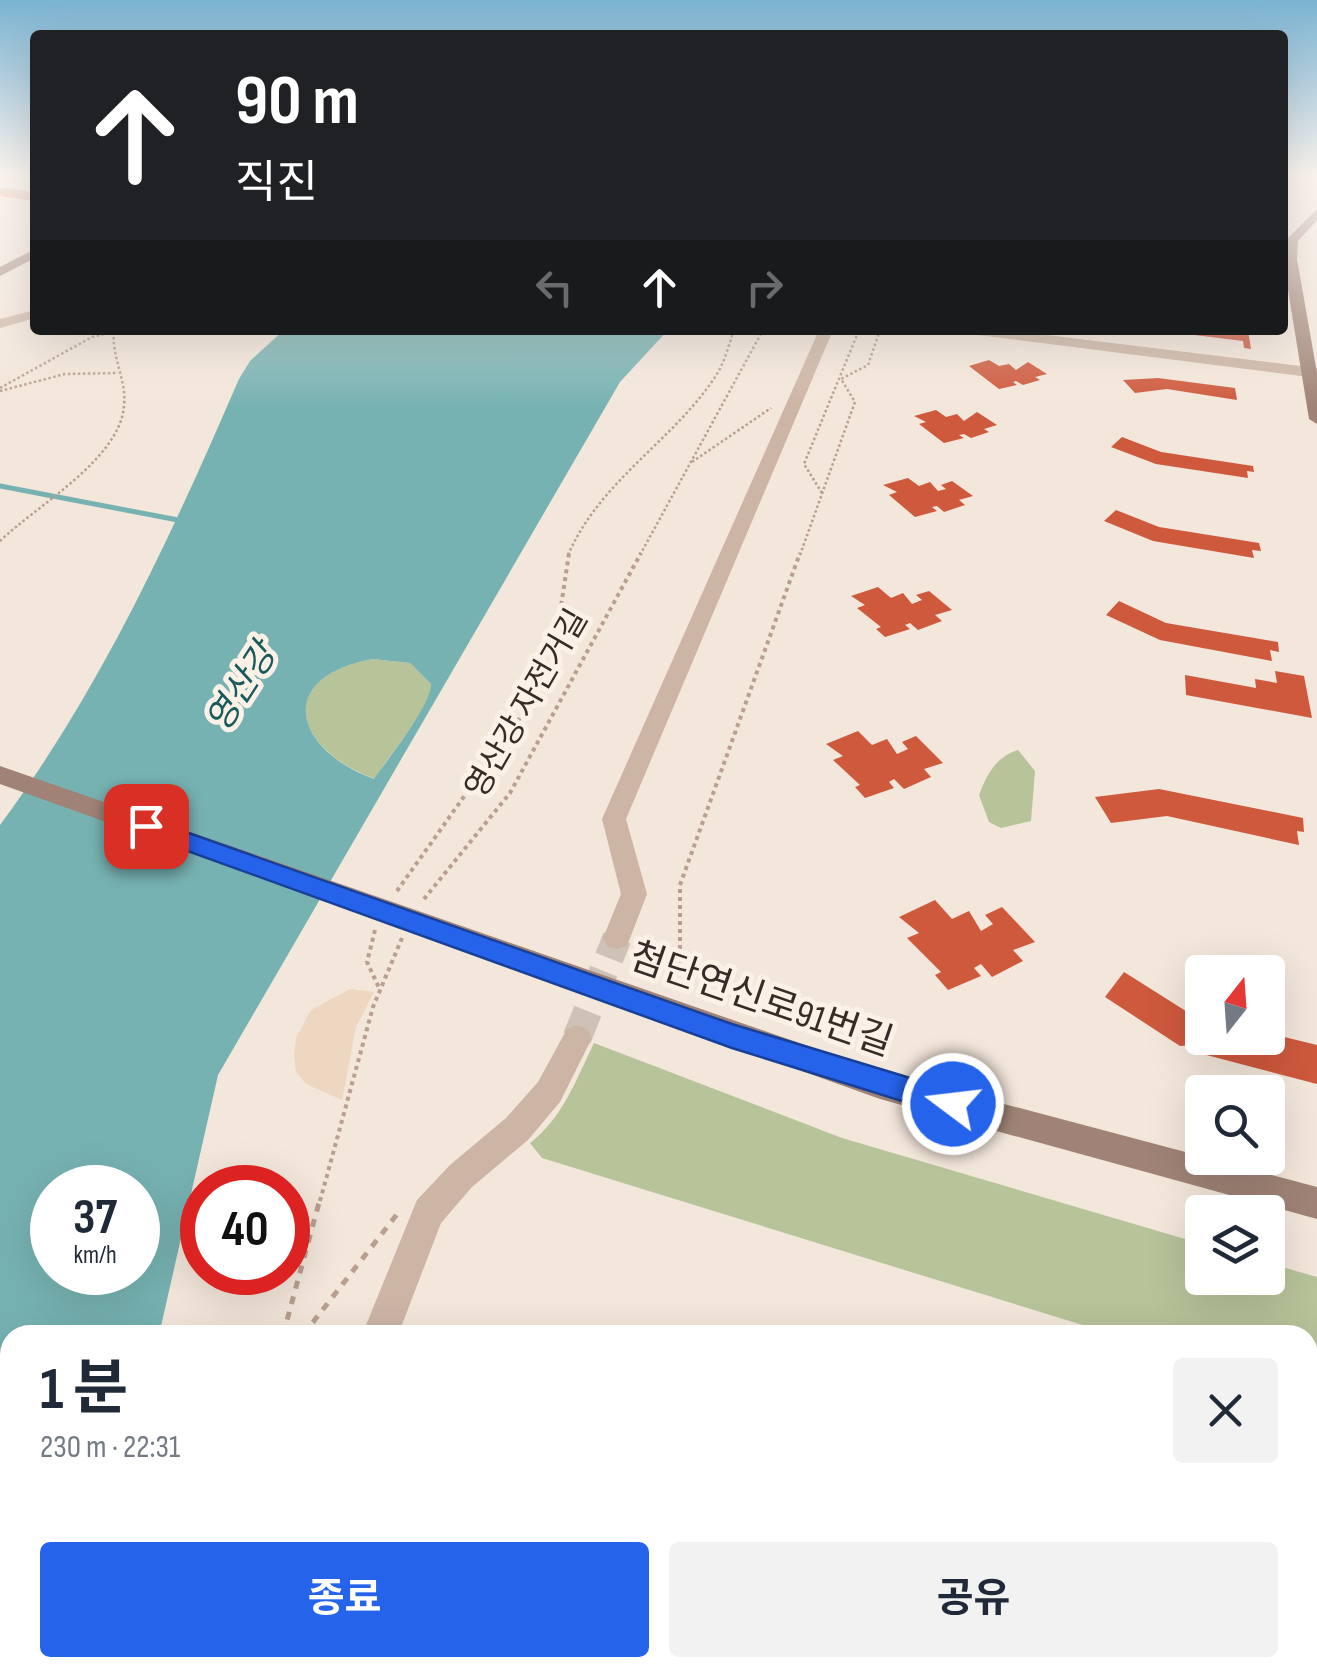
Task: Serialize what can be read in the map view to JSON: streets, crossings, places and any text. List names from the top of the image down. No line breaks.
{"streets":{"street":["첨단연신로91번길"],"path":["영산강 자전거길"]},"water":["영산강"],"north":"top","page":{"turn":["90 m","직진"],"speed":"37 km/h","limit":"40","heading":["1 분","230 m · 22:31"],"buttons":["종료","공유"]}}
